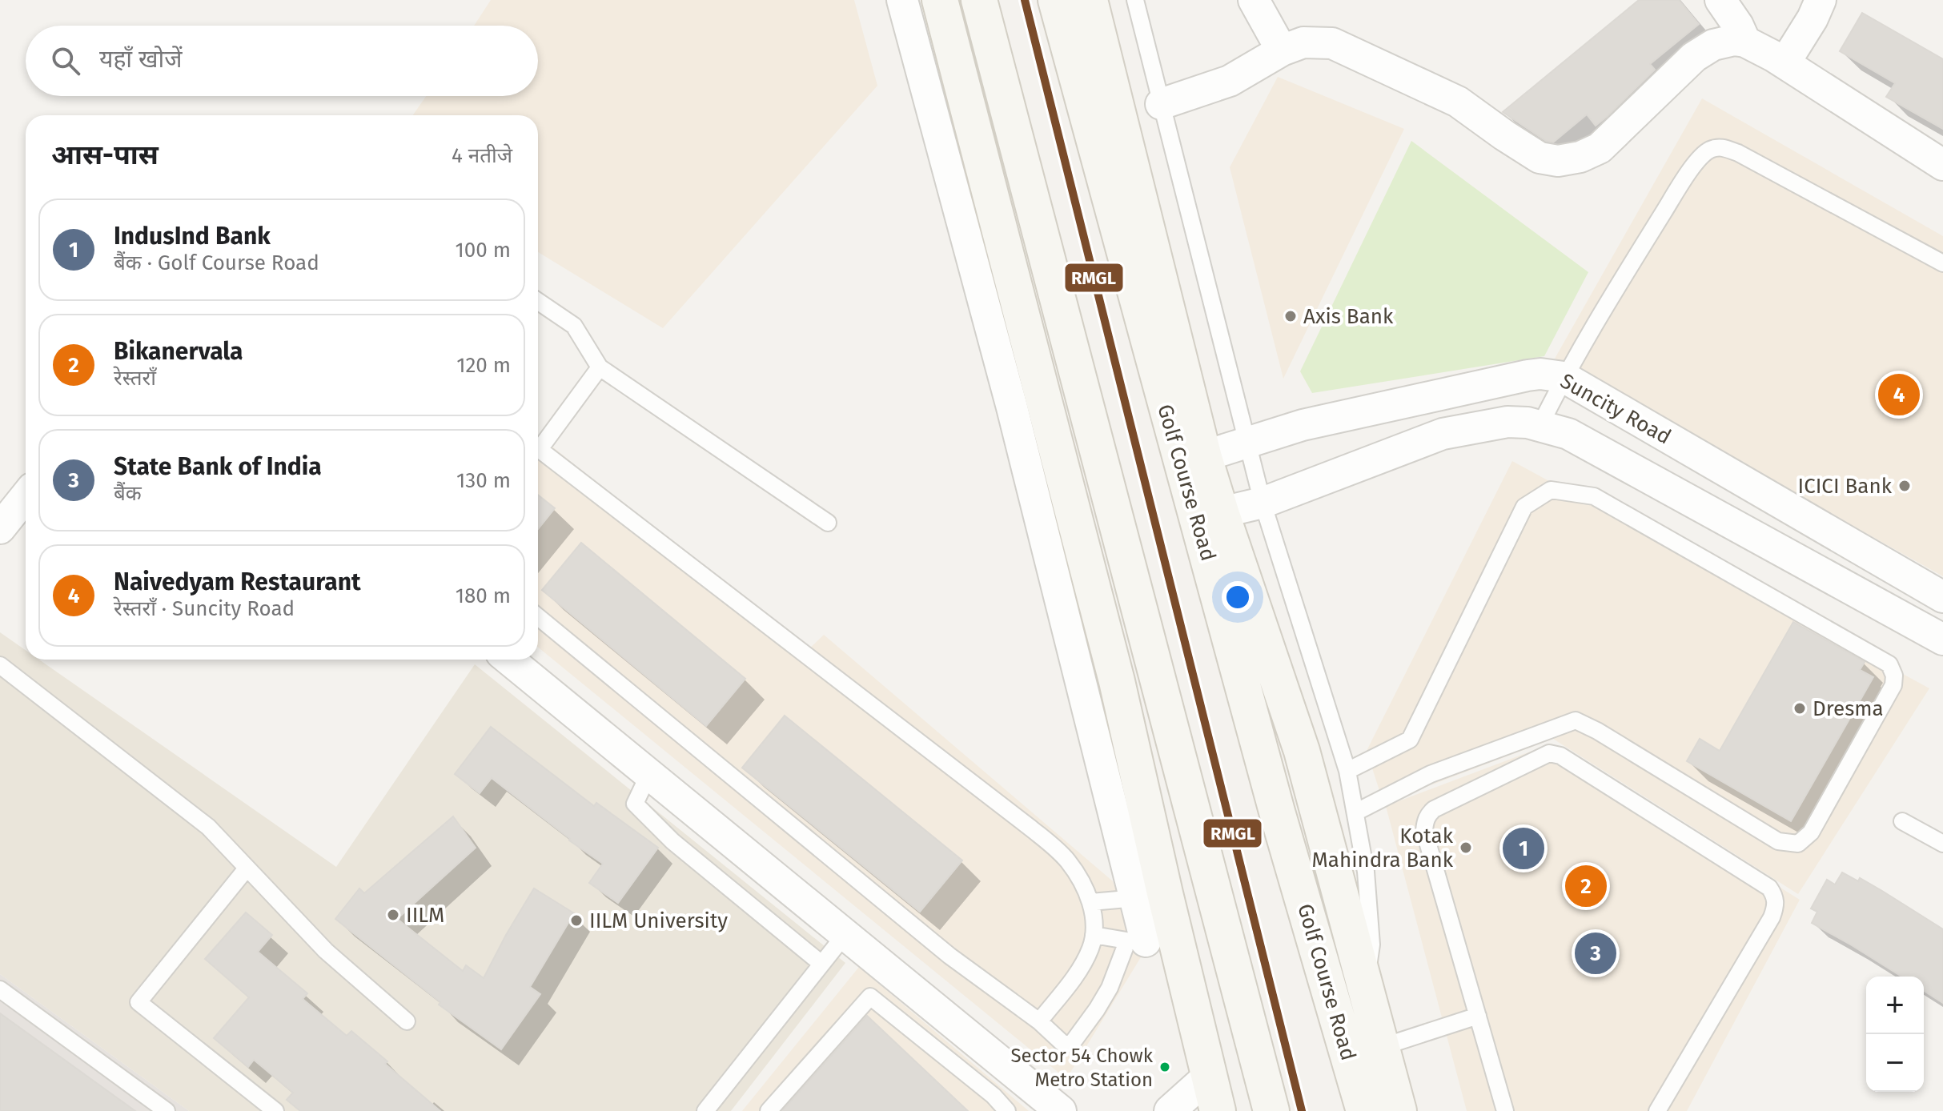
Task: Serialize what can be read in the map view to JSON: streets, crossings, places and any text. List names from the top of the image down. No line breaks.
{"streets":{"main road":["Golf Course Road"],"street":["Suncity Road"]},"crossings":[["Suncity Road","Golf Course Road"]],"places":["Axis Bank","ICICI Bank","Dresma","Kotak Mahindra Bank","IILM","IILM University","Sector 54 Chowk Metro Station"],"lines":["transit line RMGL"],"page":{"search":"यहाँ खोजें","heading":["आस-पास","4 नतीजे"],"list":[{"mark":"1","name":"IndusInd Bank","note":"बैंक · Golf Course Road","value":"100 m"},{"mark":"2","name":"Bikanervala","note":"रेस्तराँ","value":"120 m"},{"mark":"3","name":"State Bank of India","note":"बैंक","value":"130 m"},{"mark":"4","name":"Naivedyam Restaurant","note":"रेस्तराँ · Suncity Road","value":"180 m"}],"pins":["4","1","2","3"],"map_buttons":["+","−"]}}
